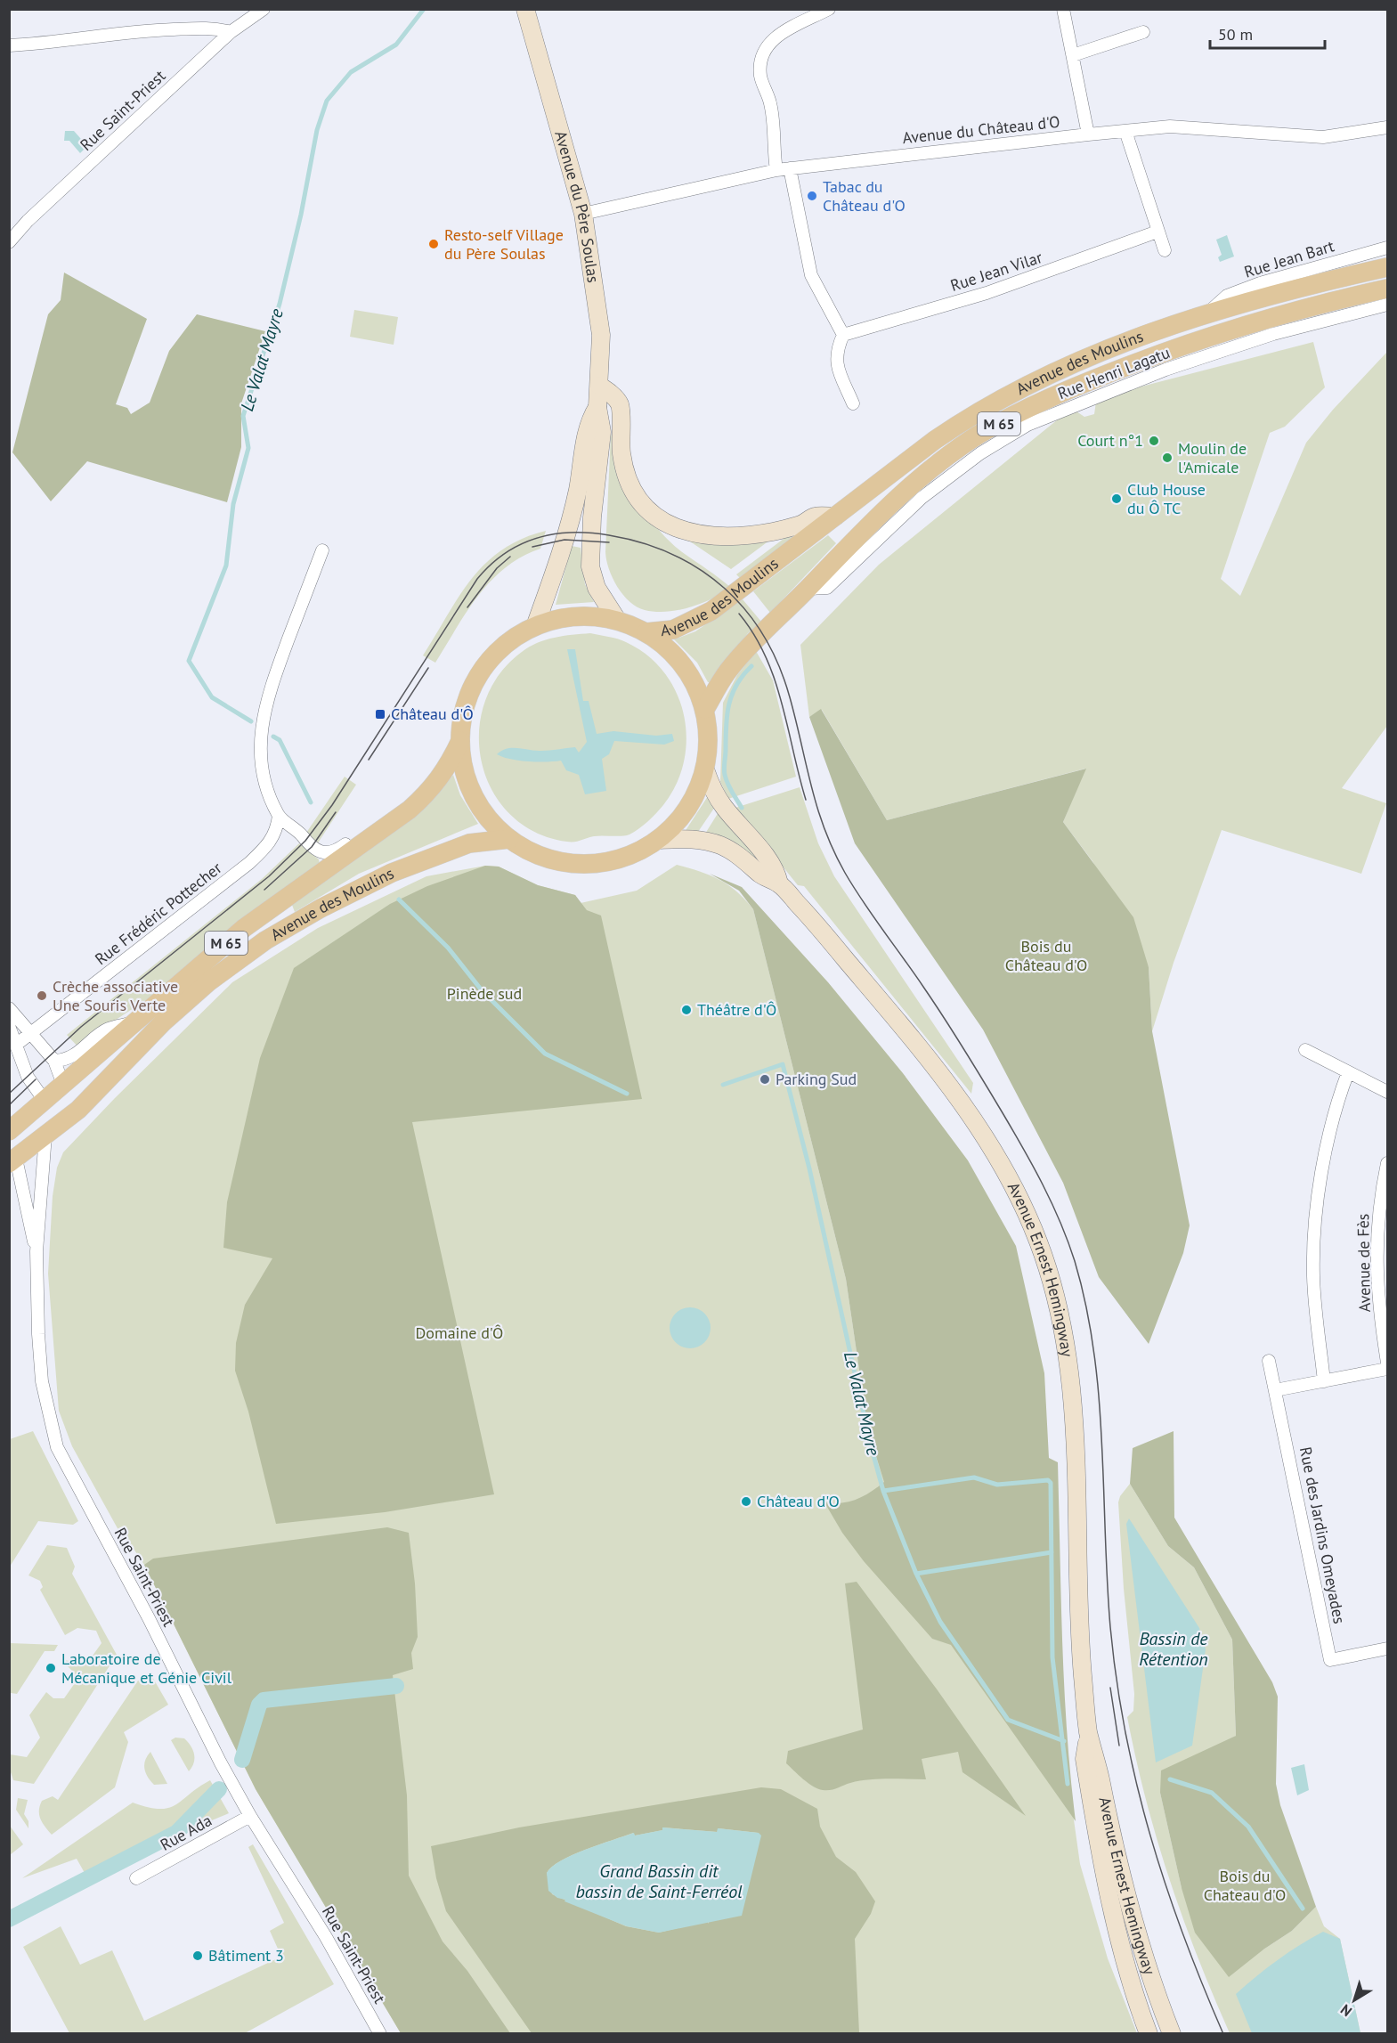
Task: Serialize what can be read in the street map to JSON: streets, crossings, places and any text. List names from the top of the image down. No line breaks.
{"streets":{"main road":["Avenue du Père Soulas","Avenue des Moulins","M 65","Avenue Ernest Hemingway"],"street":["Rue Saint-Priest","Avenue du Château d'O","Rue Jean Bart","Rue Jean Vilar","Rue Henri Lagatu","Rue Frédéric Pottecher","Avenue de Fès","Rue des Jardins Omeyades","Rue Ada"]},"crossings":[["Rue Saint-Priest","Avenue des Moulins"],["Rue Saint-Priest","Rue Ada"],["Avenue du Château d'O","Avenue du Père Soulas"],["Rue Jean Bart","Avenue des Moulins"],["Avenue des Moulins","Rue Henri Lagatu"]],"water":["Le Valat Mayre","Bassin de Rétention","Grand Bassin dit bassin de Saint-Ferréol"],"parks":["Bois du Château d'O","Pinède sud","Domaine d'Ô","Bois du Chateau d'O"],"places":{"other":["Tabac du Château d'O","Resto-self Village du Père Soulas","Court n°1","Moulin de l'Amicale","Club House du Ô TC","Crèche associative Une Souris Verte","Théâtre d'Ô","Parking Sud","Château d'O","Laboratoire de Mécanique et Génie Civil","Bâtiment 3"],"transit":["Château d'Ô"]},"scale_bar":"50 m","north":"bottom left"}
